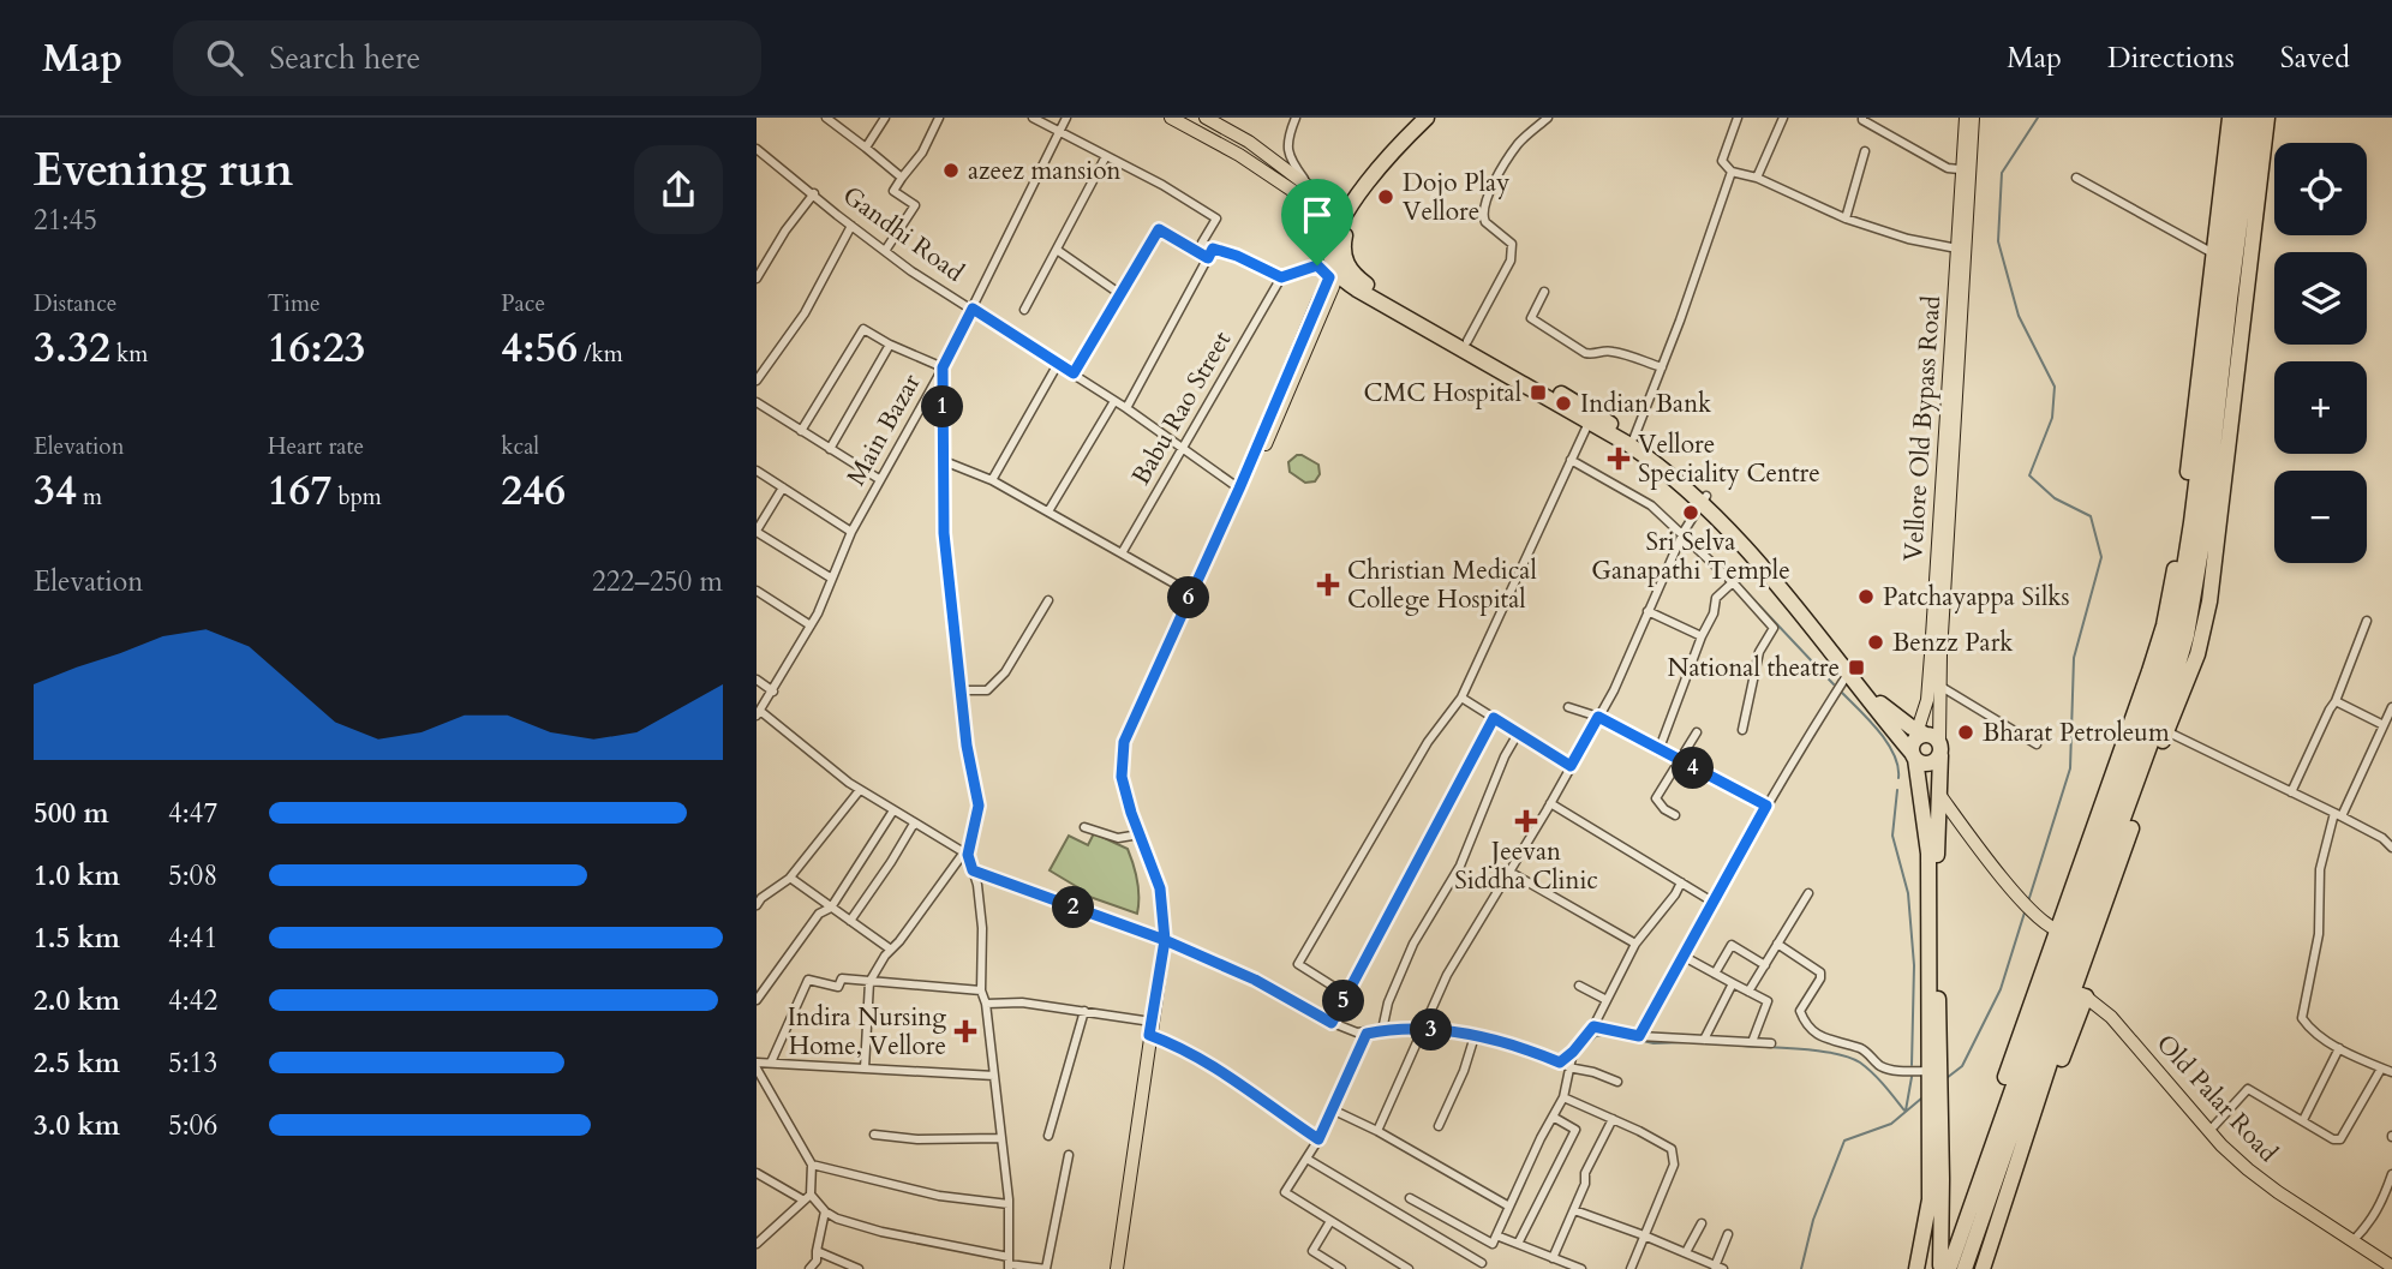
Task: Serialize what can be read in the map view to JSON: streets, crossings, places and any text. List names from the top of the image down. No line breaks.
{"streets":{"main road":["Vellore Old Bypass Road","Old Palar Road"],"street":["Gandhi Road","Babu Rao Street","Main Bazar"]},"crossings":[["Gandhi Road","Babu Rao Street"],["Gandhi Road","Main Bazar"]],"places":{"other":["azeez mansion","Dojo Play Vellore","Indian Bank","Sri Selva Ganapathi Temple","Patchayappa Silks","Benzz Park","Bharat Petroleum"],"transit":["CMC Hospital","National theatre"],"health":["Vellore Speciality Centre","Christian Medical College Hospital","Jeevan Siddha Clinic","Indira Nursing Home, Vellore"]},"page":{"header":"Map","search":"Search here","nav":["Map","Directions","Saved"],"heading":["Evening run","21:45"],"map_buttons":["+","−"],"stats":[["Distance","3.32 km"],["Time","16:23"],["Pace","4:56 /km"],["Elevation","34 m"],["Heart rate","167 bpm"],["kcal","246"]],"pins":["1","6","4","2","5","3"],"chart":["Elevation","222–250 m"],"list":[{"name":"500 m","note":"4:47"},{"name":"1.0 km","note":"5:08"},{"name":"1.5 km","note":"4:41"},{"name":"2.0 km","note":"4:42"},{"name":"2.5 km","note":"5:13"},{"name":"3.0 km","note":"5:06"}]}}
